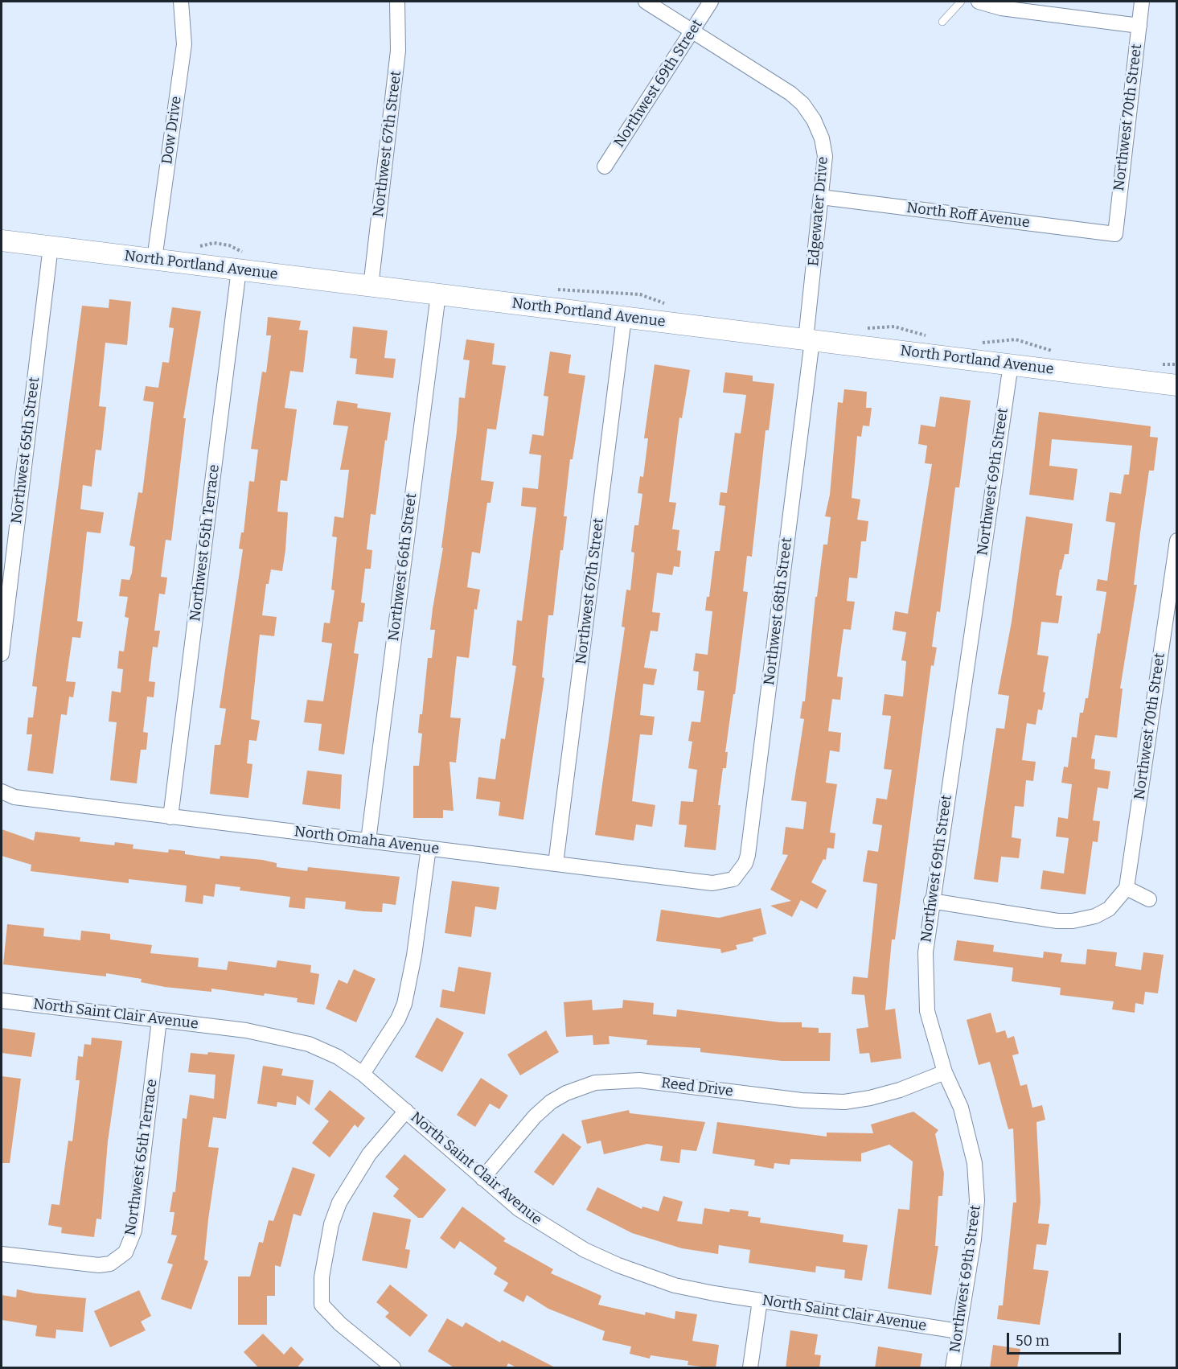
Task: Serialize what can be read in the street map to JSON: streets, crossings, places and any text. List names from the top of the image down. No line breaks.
{"streets":{"street":["Northwest 69th Street","Northwest 70th Street","Dow Drive","Northwest 67th Street","Edgewater Drive","North Roff Avenue","North Portland Avenue","Northwest 65th Street","Northwest 65th Terrace","Northwest 66th Street","Northwest 68th Street","North Omaha Avenue","North Saint Clair Avenue","Reed Drive"]},"crossings":[["Northwest 69th Street","Edgewater Drive"],["Northwest 69th Street","North Portland Avenue"],["Northwest 69th Street","North Saint Clair Avenue"],["Northwest 69th Street","Reed Drive"],["Northwest 70th Street","North Roff Avenue"],["Dow Drive","North Portland Avenue"],["Northwest 67th Street","North Portland Avenue"],["Northwest 67th Street","North Omaha Avenue"],["Edgewater Drive","North Roff Avenue"],["Edgewater Drive","North Portland Avenue"],["Edgewater Drive","Northwest 68th Street"],["North Portland Avenue","Northwest 65th Street"],["North Portland Avenue","Northwest 65th Terrace"],["North Portland Avenue","Northwest 66th Street"],["North Portland Avenue","Northwest 68th Street"],["Northwest 65th Terrace","North Omaha Avenue"],["Northwest 65th Terrace","North Saint Clair Avenue"],["Northwest 66th Street","North Omaha Avenue"],["Northwest 68th Street","North Omaha Avenue"],["North Saint Clair Avenue","Reed Drive"]],"scale_bar":"50 m"}
